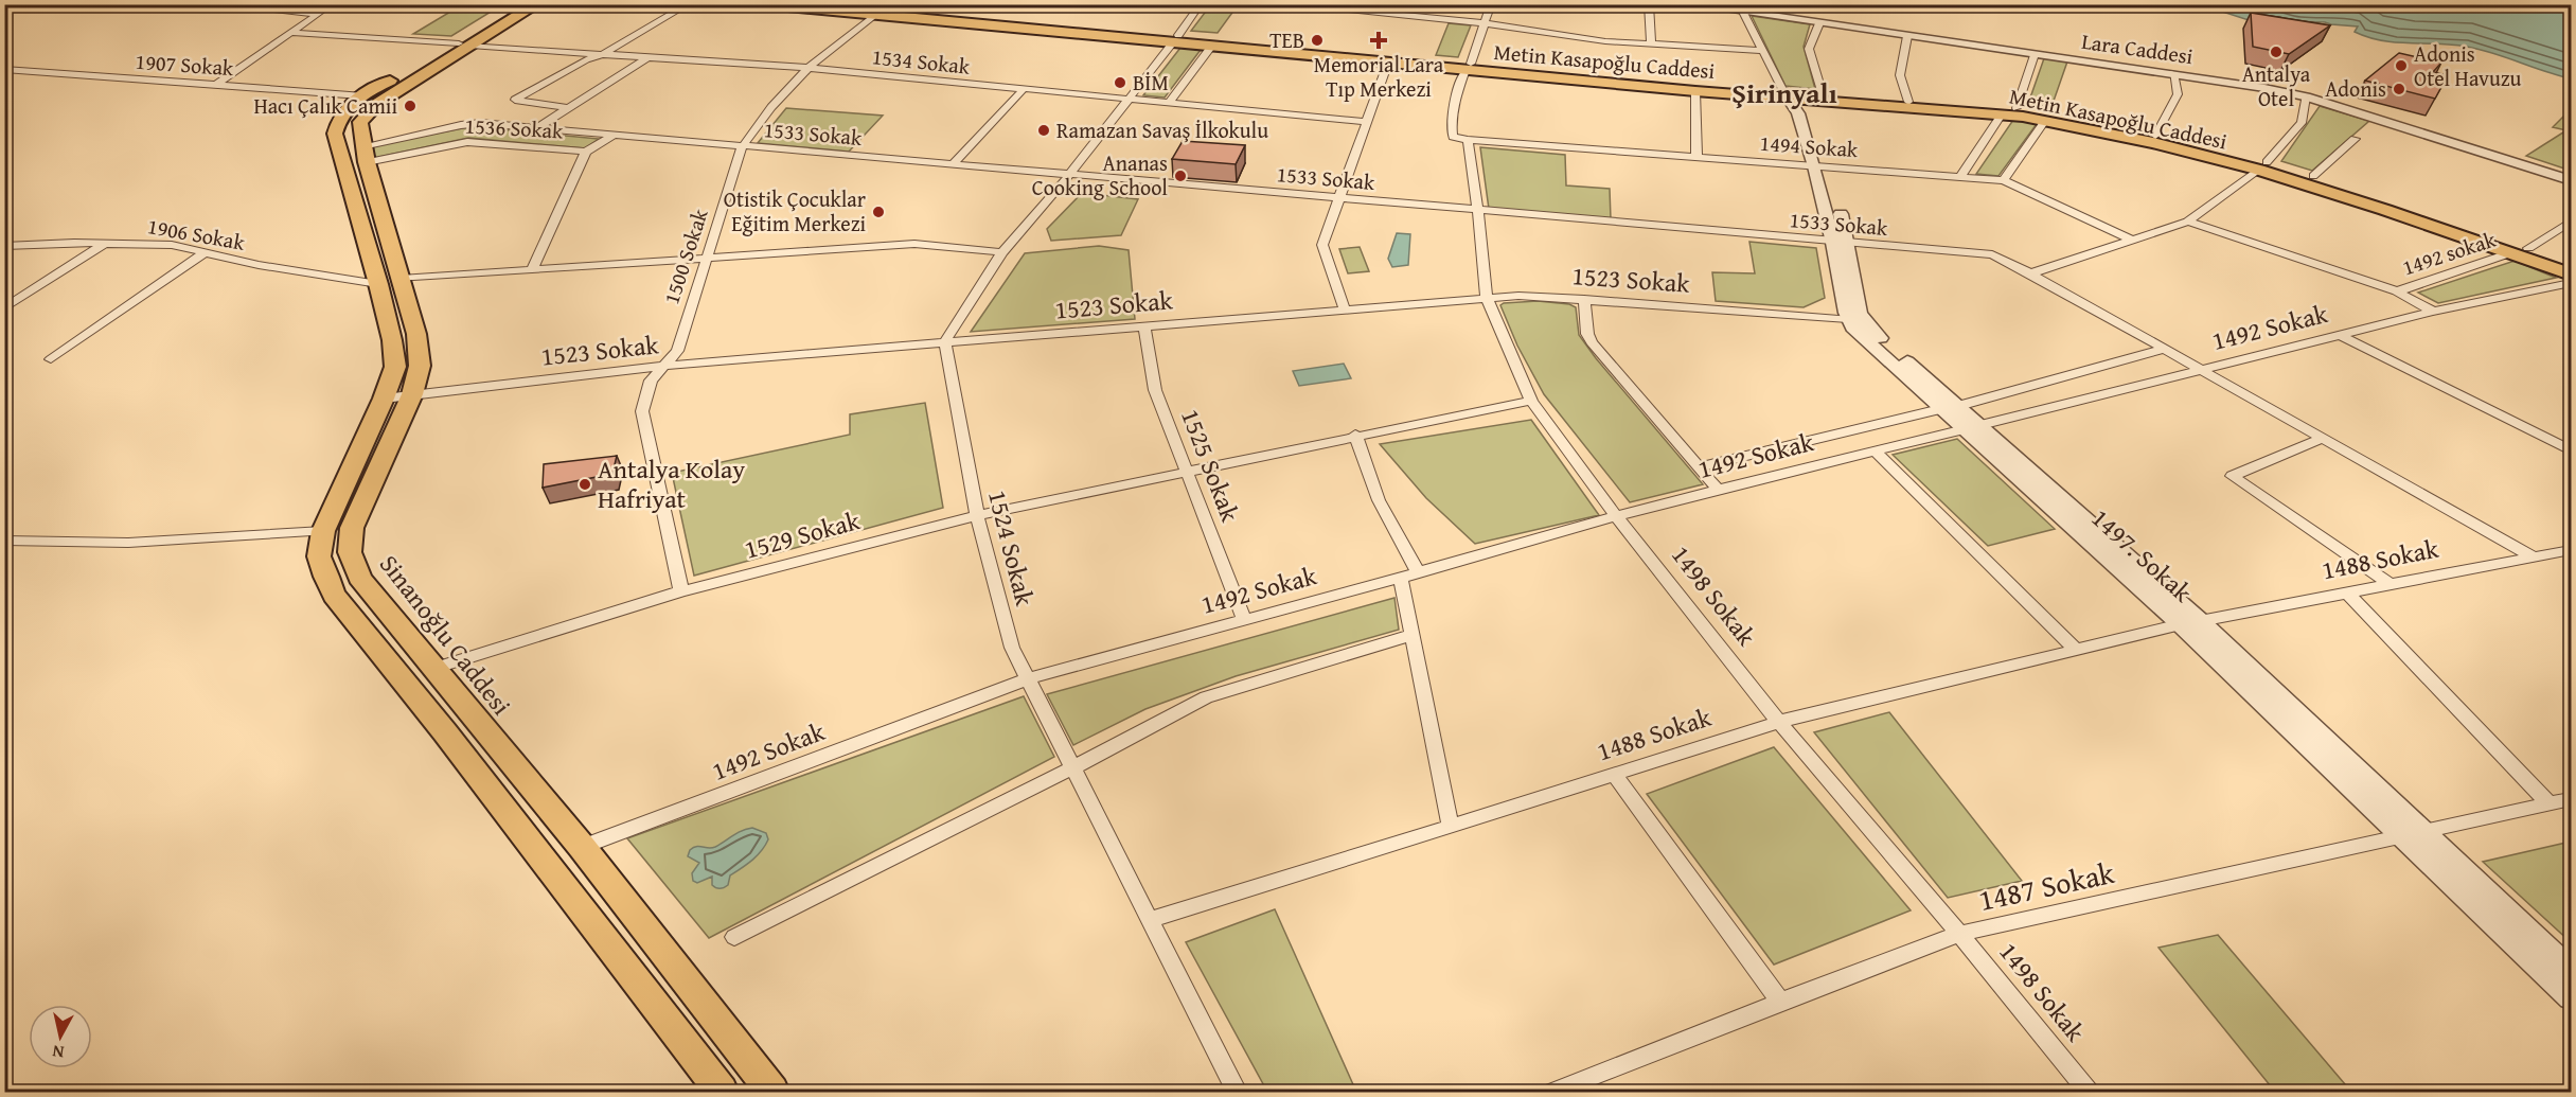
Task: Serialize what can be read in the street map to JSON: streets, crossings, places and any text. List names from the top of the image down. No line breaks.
{"streets":{"main road":["Metin Kasapoğlu Caddesi","Si̇nanoğlu Caddesi"],"street":["Lara Caddesi","1534 Sokak","1907 Sokak","1536 Sokak","1533 Sokak","1494 Sokak","1906 Sokak","1492 sokak","1500 Sokak","1523 Sokak","1492 Sokak","1525 Sokak","1529 Sokak","1524 Sokak","1497. Sokak","1488 Sokak","1498 Sokak","1487 Sokak"]},"crossings":[["1534 Sokak","1500 Sokak"],["1534 Sokak","Si̇nanoğlu Caddesi"],["Metin Kasapoğlu Caddesi","1492 sokak"],["Metin Kasapoğlu Caddesi","1500 Sokak"],["Metin Kasapoğlu Caddesi","1497. Sokak"],["1907 Sokak","Si̇nanoğlu Caddesi"],["1536 Sokak","1533 Sokak"],["1536 Sokak","Si̇nanoğlu Caddesi"],["1533 Sokak","1500 Sokak"],["1533 Sokak","1492 Sokak"],["1533 Sokak","1497. Sokak"],["1533 Sokak","1488 Sokak"],["1533 Sokak","1498 Sokak"],["1533 Sokak","Si̇nanoğlu Caddesi"],["1494 Sokak","1497. Sokak"],["1494 Sokak","1498 Sokak"],["1906 Sokak","1500 Sokak"],["1906 Sokak","Si̇nanoğlu Caddesi"],["1500 Sokak","1523 Sokak"],["1500 Sokak","1529 Sokak"],["1523 Sokak","1525 Sokak"],["1523 Sokak","1524 Sokak"],["1523 Sokak","1497. Sokak"],["1523 Sokak","1498 Sokak"],["1523 Sokak","Si̇nanoğlu Caddesi"],["1492 Sokak","1525 Sokak"],["1492 Sokak","1524 Sokak"],["1492 Sokak","1497. Sokak"],["1492 Sokak","1498 Sokak"],["1492 Sokak","Si̇nanoğlu Caddesi"],["1525 Sokak","1529 Sokak"],["1529 Sokak","1524 Sokak"],["1529 Sokak","1498 Sokak"],["1529 Sokak","Si̇nanoğlu Caddesi"],["1524 Sokak","1488 Sokak"],["1497. Sokak","1488 Sokak"],["1497. Sokak","1487 Sokak"],["1488 Sokak","1498 Sokak"],["1498 Sokak","1487 Sokak"]],"districts":["Şirinyalı"],"places":{"other":["TEB","Antalya Otel","Adonis Otel Havuzu","BİM","Adonis","Hacı Çalık Camii","Ramazan Savaş İlkokulu","Ananas Cooking School","Otistik Çocuklar Eğitim Merkezi","Antalya Kolay Hafriyat"],"health":["Memorial Lara Tıp Merkezi"]},"north":"bottom"}
